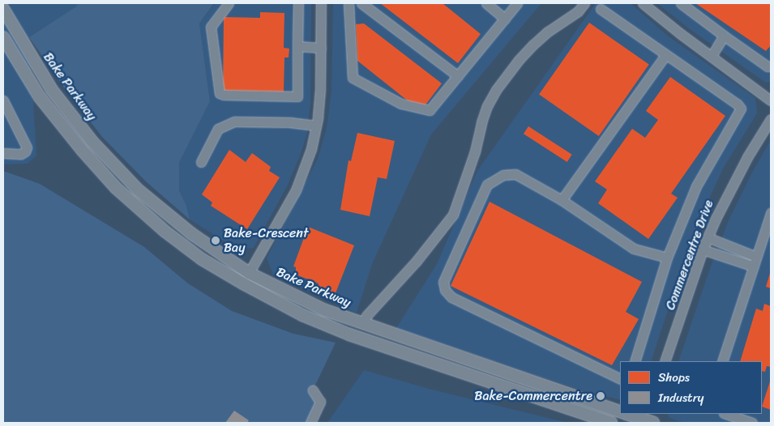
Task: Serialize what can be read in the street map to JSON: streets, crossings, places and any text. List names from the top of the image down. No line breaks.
{"streets":{"main road":["Bake Parkway"],"street":["Commercentre Drive"]},"places":["Bake-Crescent Bay","Bake-Commercentre"],"legend":["Shops","Industry"]}
